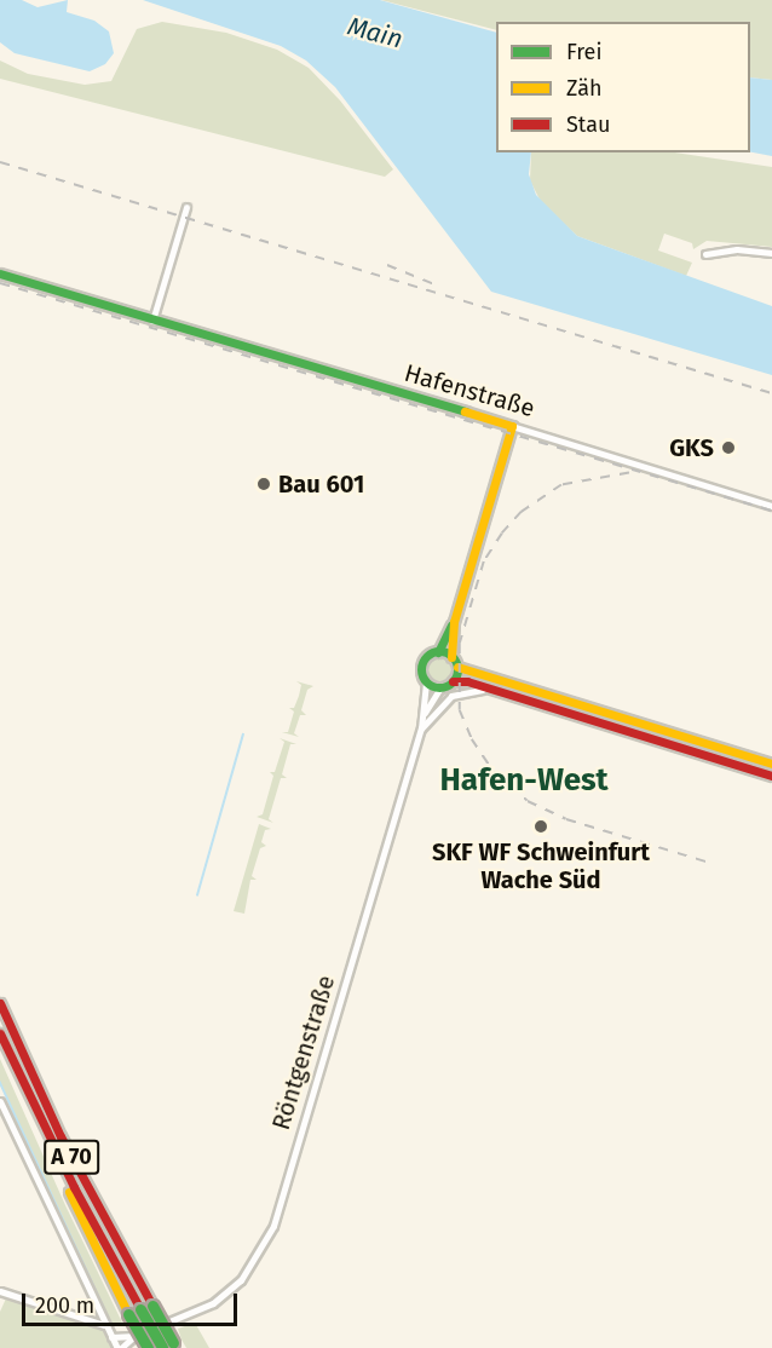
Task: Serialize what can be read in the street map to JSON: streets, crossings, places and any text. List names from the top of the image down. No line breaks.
{"streets":{"main road":["Hafenstraße","A 70"],"street":["Röntgenstraße"]},"districts":["Hafen-West"],"water":["Main"],"places":["GKS","Bau 601","SKF WF Schweinfurt Wache Süd"],"legend":["Frei","Zäh","Stau"],"scale_bar":"200 m"}
